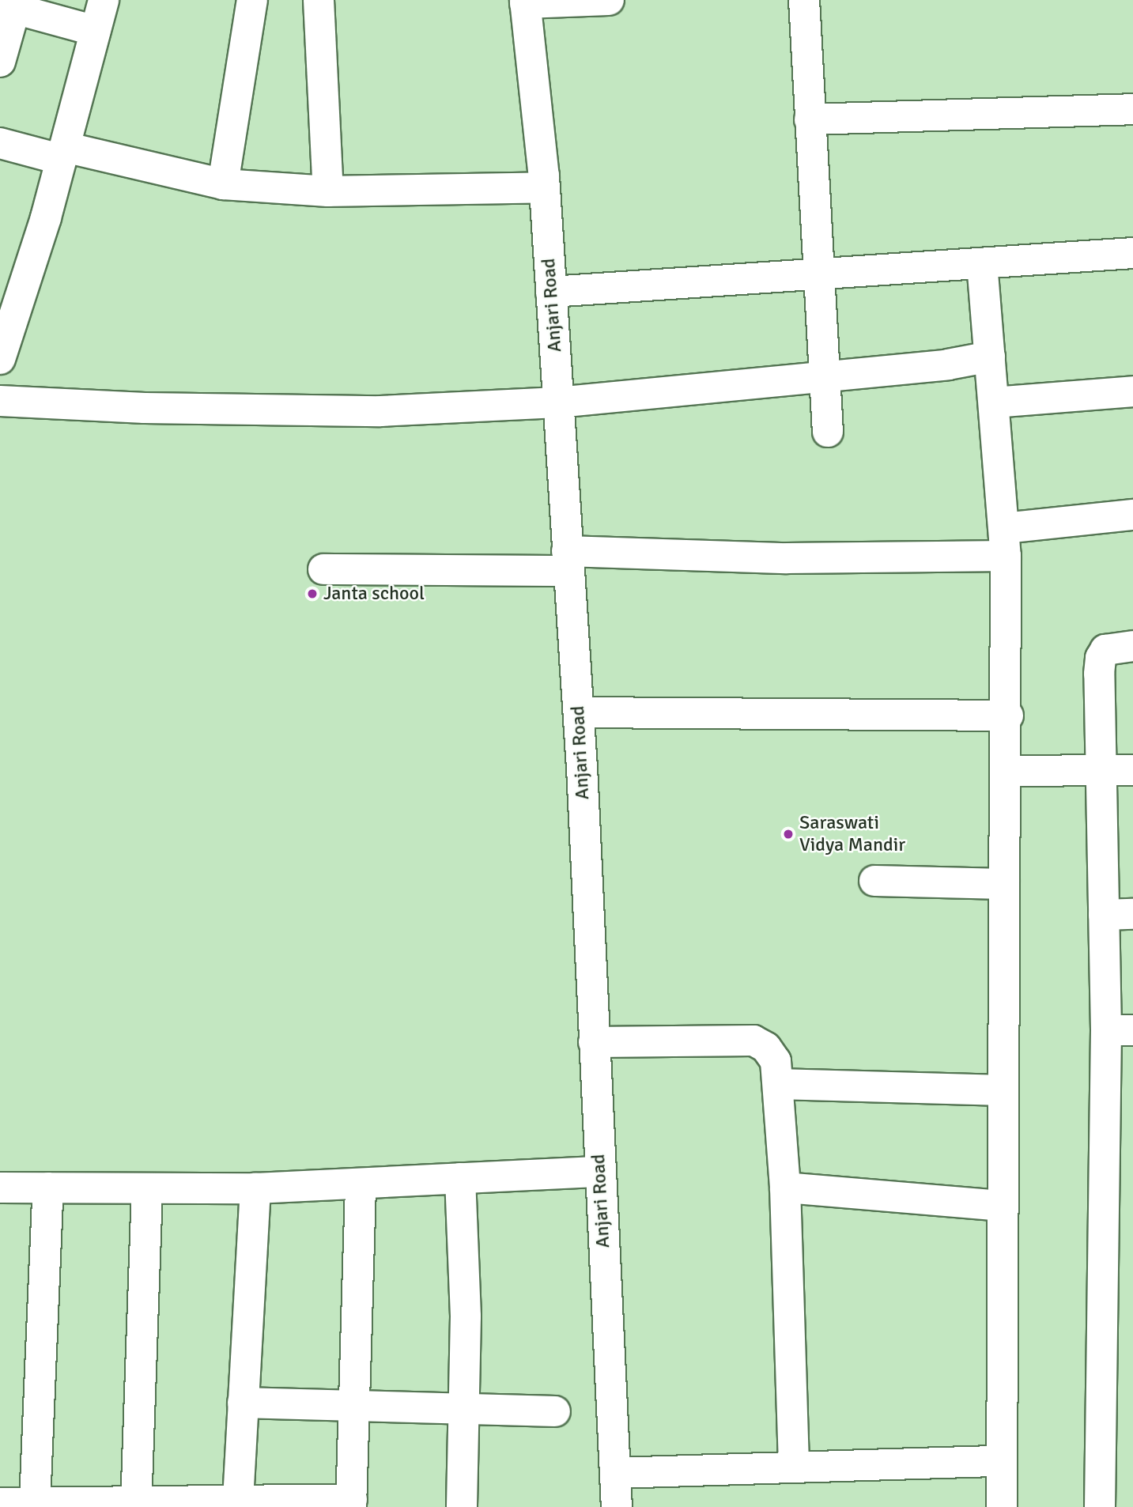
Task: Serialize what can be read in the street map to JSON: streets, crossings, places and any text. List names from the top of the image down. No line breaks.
{"streets":{"street":["Anjari Road"]},"places":["Janta school","Saraswati Vidya Mandir"]}
